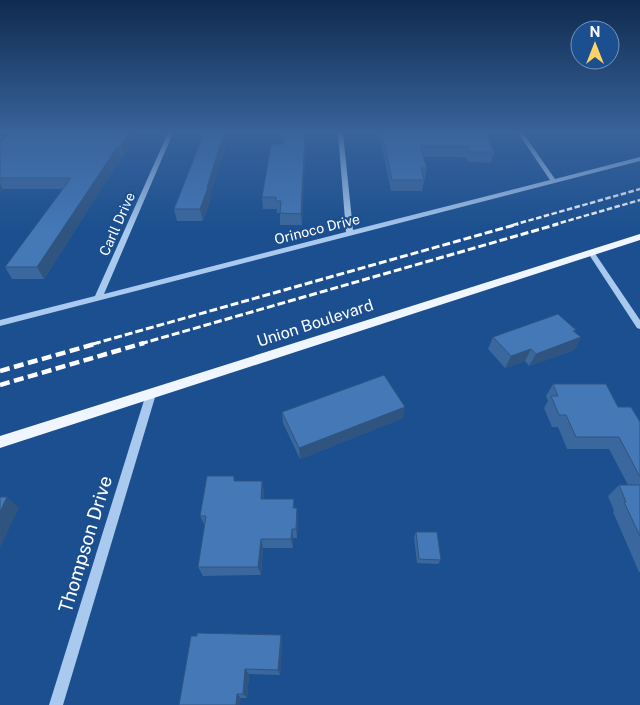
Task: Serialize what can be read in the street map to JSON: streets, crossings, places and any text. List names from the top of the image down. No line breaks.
{"streets":{"main road":["Union Boulevard"],"street":["Carll Drive","Orinoco Drive","Thompson Drive"]},"crossings":[["Carll Drive","Orinoco Drive"],["Union Boulevard","Thompson Drive"]],"north":"top"}
